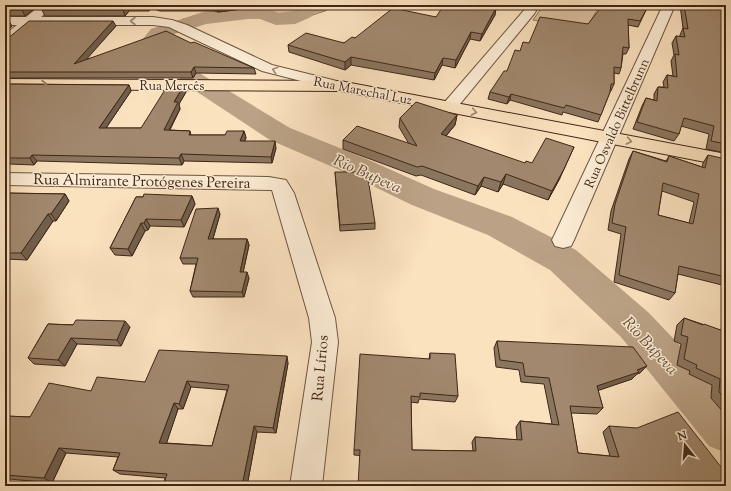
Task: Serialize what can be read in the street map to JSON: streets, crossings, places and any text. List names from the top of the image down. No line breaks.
{"streets":{"main road":["Rua Mercês","Rua Marechal Luz"],"street":["Rua Osvaldo Bittelbrunn","Rua Almirante Protógenes Pereira","Rua Lírios"]},"crossings":[["Rua Mercês","Rua Marechal Luz"],["Rua Marechal Luz","Rua Osvaldo Bittelbrunn"],["Rua Almirante Protógenes Pereira","Rua Lírios"]],"one_way":["Rua Mercês"],"water":["Rio Bupeva"],"north":"top"}
